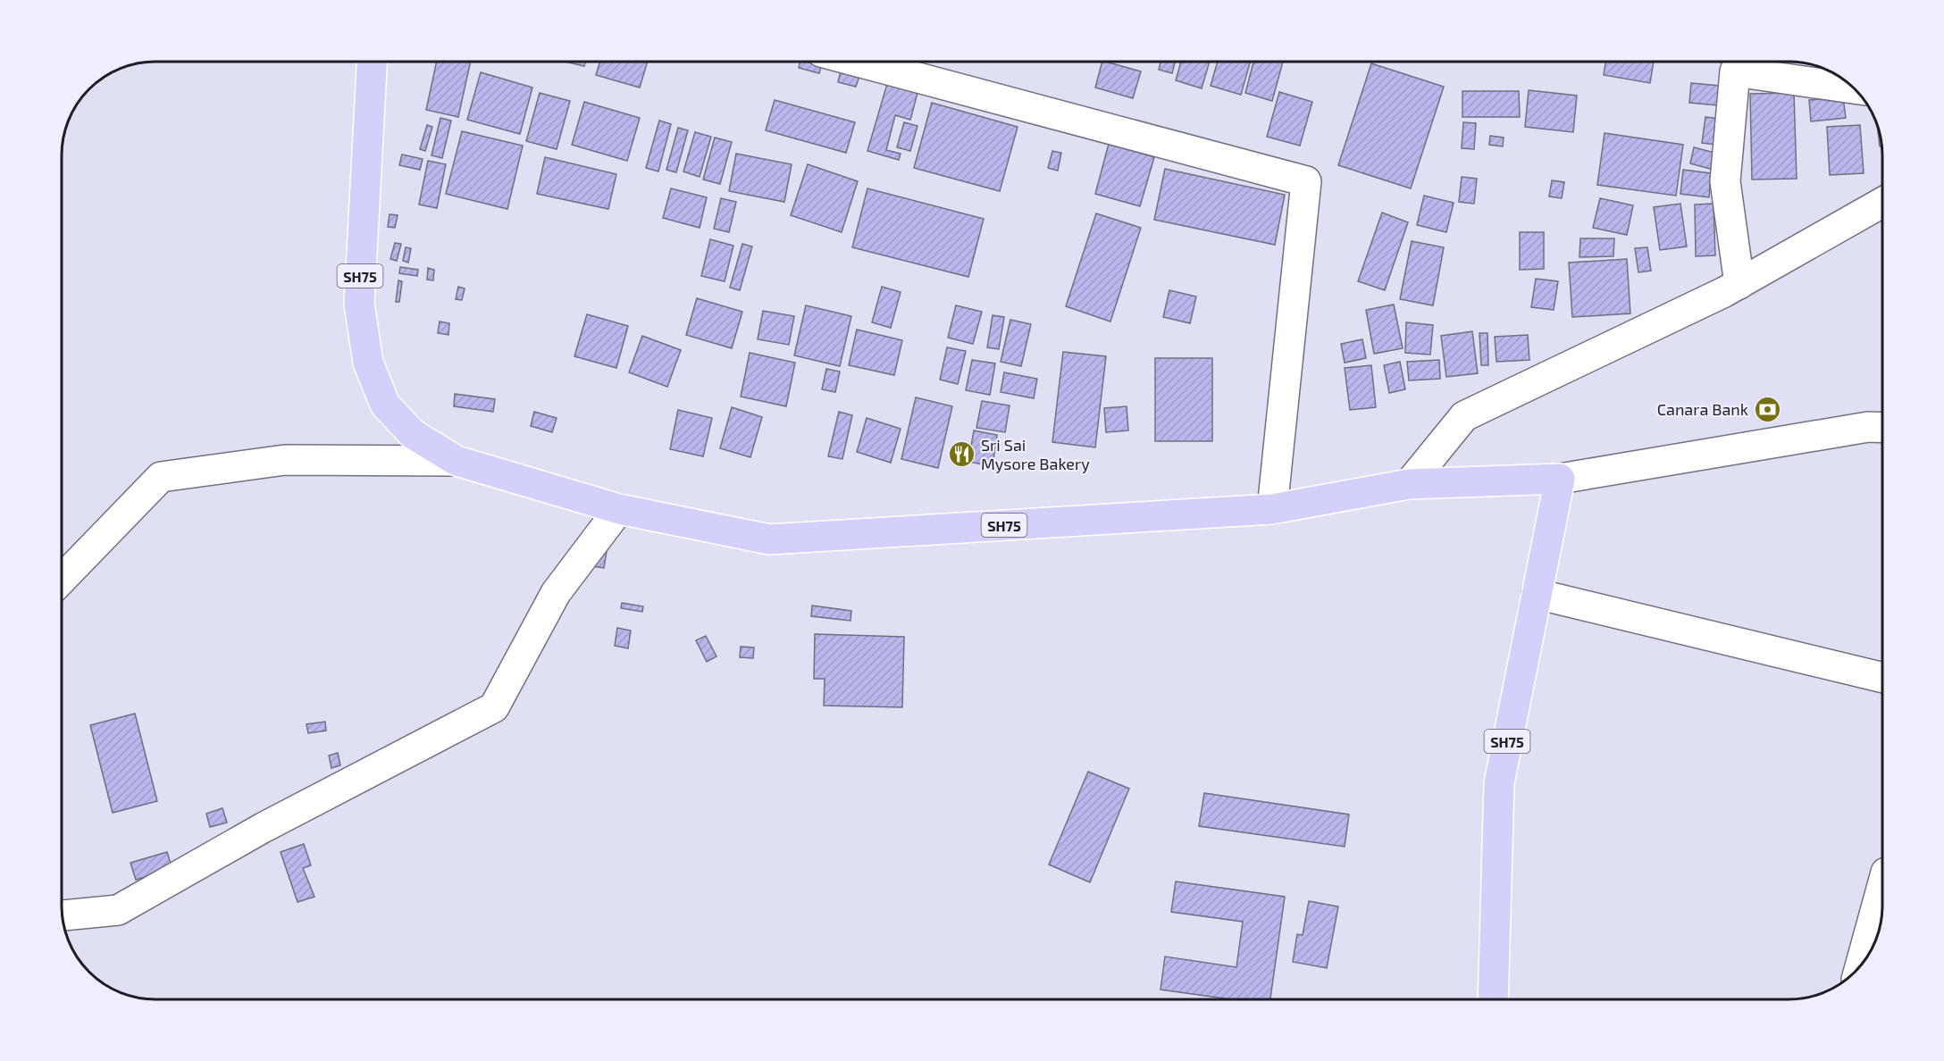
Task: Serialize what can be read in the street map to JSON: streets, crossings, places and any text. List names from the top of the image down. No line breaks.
{"streets":{"main road":["SH75"]},"places":{"bank":["Canara Bank"],"restaurant":["Sri Sai Mysore Bakery"]}}
